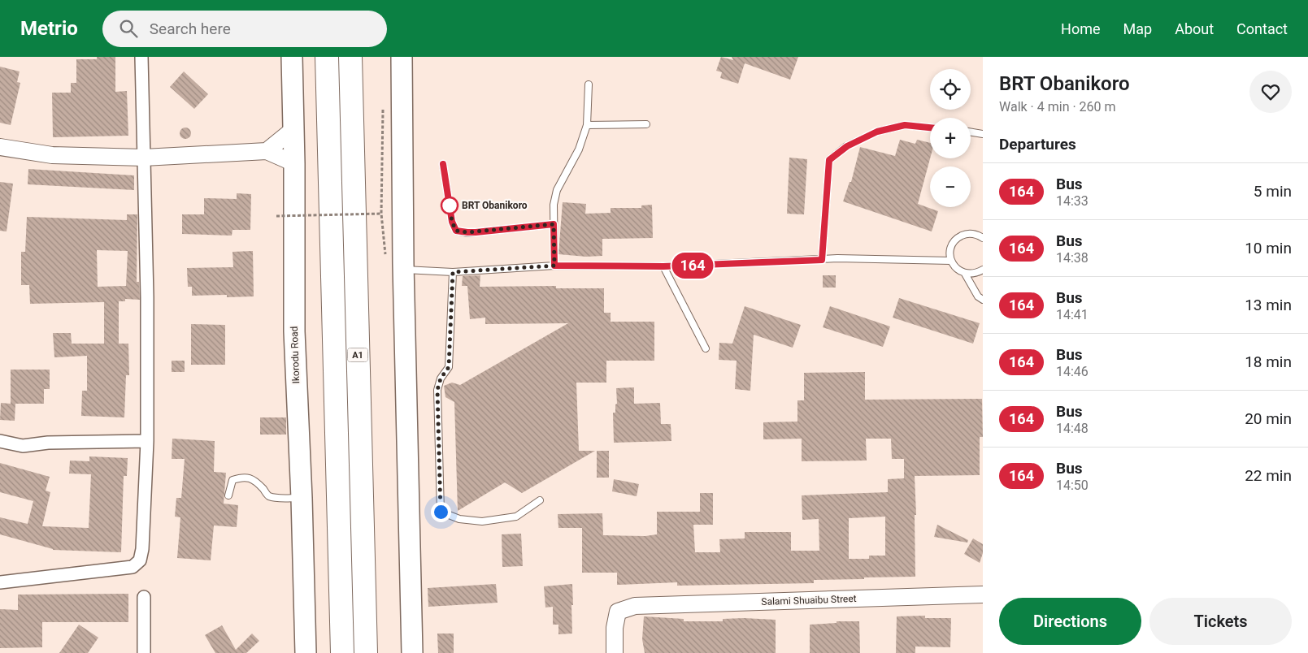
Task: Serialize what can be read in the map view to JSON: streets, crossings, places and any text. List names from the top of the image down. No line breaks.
{"streets":{"highway":["A1"],"main road":["Ikorodu Road"],"street":["Salami Shuaibu Street"]},"places":["BRT Obanikoro"],"lines":["bus line 164"],"page":{"header":"Metrio","search":"Search here","nav":["Home","Map","About","Contact"],"on_map":"164","heading":[["BRT Obanikoro","Walk · 4 min · 260 m"],"Departures"],"map_buttons":["+","−"],"list":[{"mark":"164","name":"Bus","note":"14:33","value":"5 min"},{"mark":"164","name":"Bus","note":"14:38","value":"10 min"},{"mark":"164","name":"Bus","note":"14:41","value":"13 min"},{"mark":"164","name":"Bus","note":"14:46","value":"18 min"},{"mark":"164","name":"Bus","note":"14:48","value":"20 min"},{"mark":"164","name":"Bus","note":"14:50","value":"22 min"}],"buttons":["Directions","Tickets"]}}
